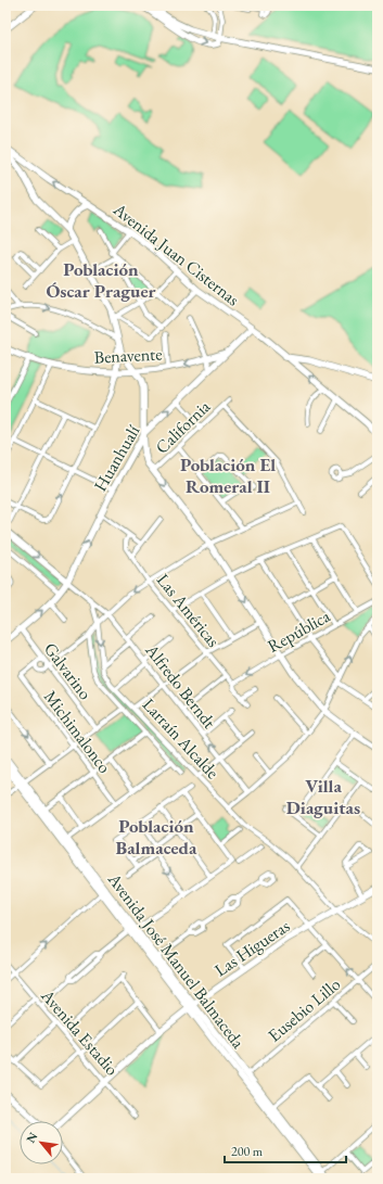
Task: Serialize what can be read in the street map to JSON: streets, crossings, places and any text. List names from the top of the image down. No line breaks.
{"streets":{"main road":["Avenida Juan Cisternas","Benavente","Huanhualí","Las Higueras","Avenida José Manuel Balmaceda"],"street":["California","Las Américas","República","Galvarino","Alfredo Berndt","Michimalonco","Larraín Alcalde","Eusebio Lillo","Avenida Estadio"]},"crossings":[["Avenida Juan Cisternas","Huanhualí"],["Benavente","Huanhualí"],["Huanhualí","Galvarino"],["Las Américas","República"],["Galvarino","Michimalonco"],["Alfredo Berndt","Larraín Alcalde"],["Larraín Alcalde","Las Higueras"],["Las Higueras","Avenida José Manuel Balmaceda"],["Las Higueras","Avenida Estadio"],["Avenida José Manuel Balmaceda","Eusebio Lillo"]],"one_way":["Huanhualí"],"districts":["Población Óscar Praguer","Población El Romeral II","Villa Diaguitas","Población Balmaceda"],"scale_bar":"200 m","north":"top left"}
